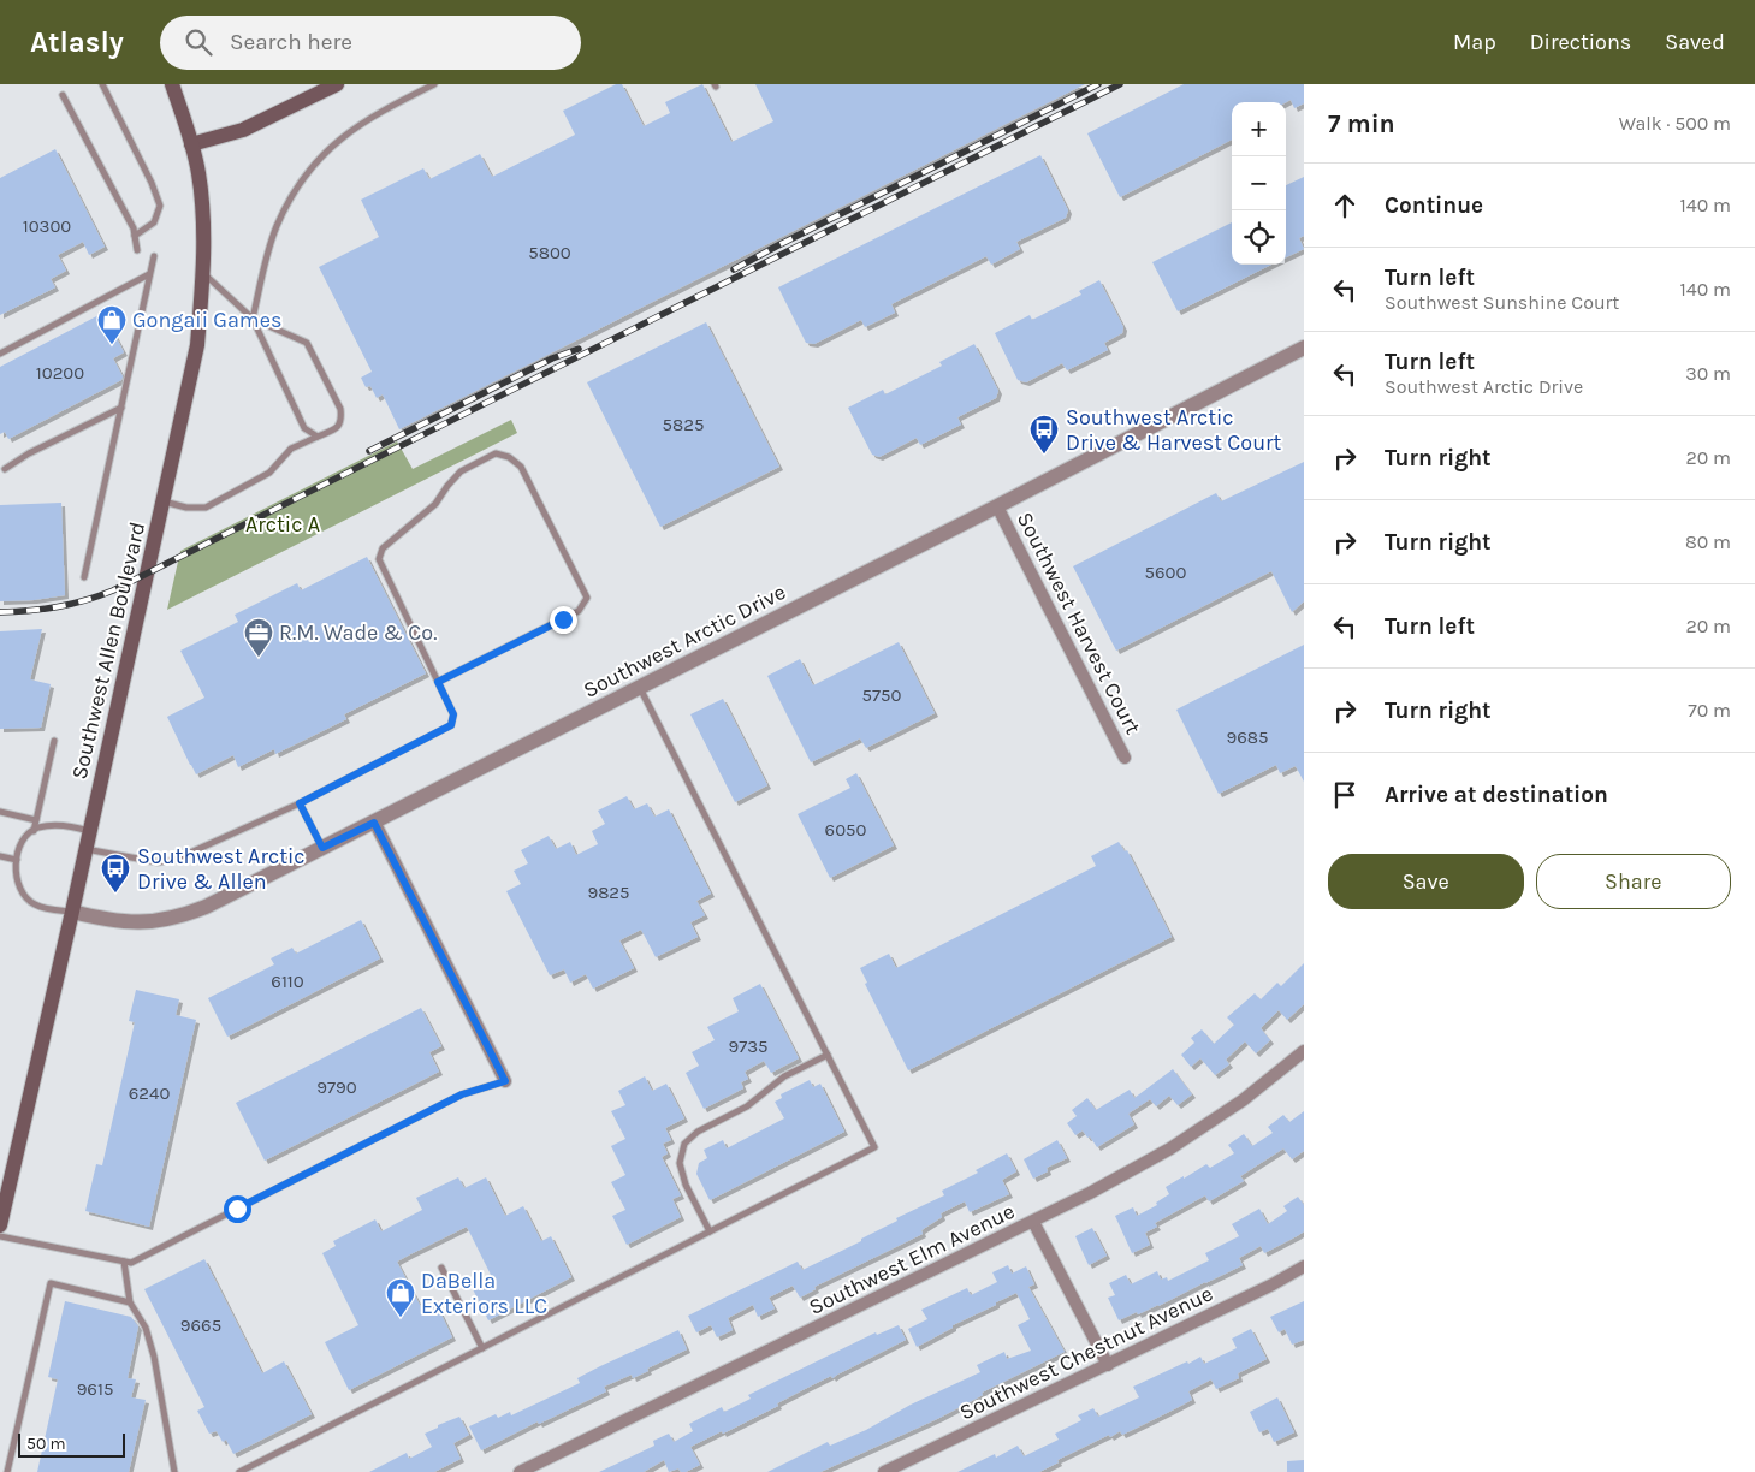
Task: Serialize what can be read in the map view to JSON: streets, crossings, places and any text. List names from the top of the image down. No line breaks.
{"streets":{"main road":["Southwest Allen Boulevard"],"street":["Southwest Harvest Court","Southwest Arctic Drive","Southwest Elm Avenue","Southwest Chestnut Avenue"]},"crossings":[["Southwest Harvest Court","Southwest Arctic Drive"],["Southwest Arctic Drive","Southwest Allen Boulevard"]],"parks":["Arctic A"],"places":{"shop":["Gongaii Games","DaBella Exteriors LLC"],"bus stop":["Southwest Arctic Drive & Harvest Court","Southwest Arctic Drive & Allen"],"office":["R.M. Wade & Co."]},"house_numbers":["10300","5800","10200","5825","5600","5750","9685","6050","9825","6110","9735","9790","6240","9665","9615"],"scale_bar":"50 m","page":{"header":"Atlasly","search":"Search here","nav":["Map","Directions","Saved"],"heading":["7 min","Walk · 500 m"],"map_buttons":["+","−"],"list":[["Continue","140 m"],["Turn left","Southwest Sunshine Court","140 m"],["Turn left","Southwest Arctic Drive","30 m"],["Turn right","20 m"],["Turn right","80 m"],["Turn left","20 m"],["Turn right","70 m"],"Arrive at destination"],"buttons":["Save","Share"],"scale":"50 m"}}
